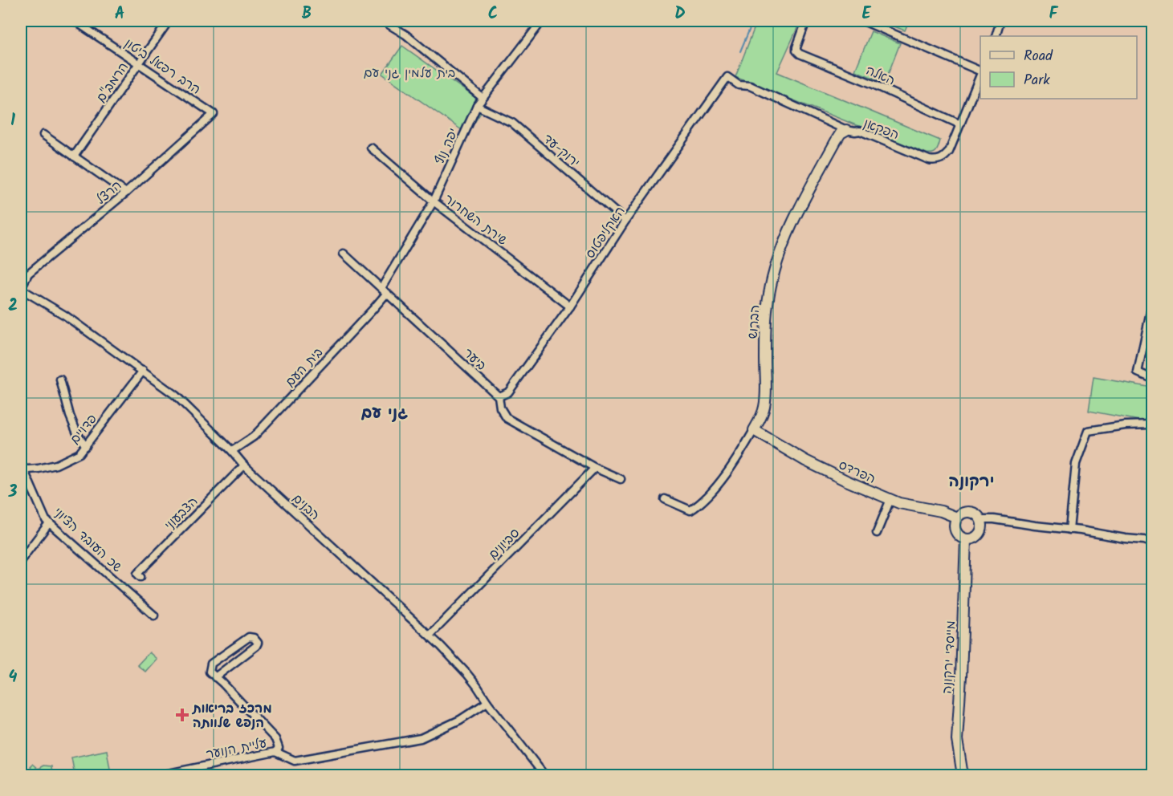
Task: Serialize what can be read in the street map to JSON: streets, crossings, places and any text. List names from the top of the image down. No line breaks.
{"streets":{"street":["הרב רפאל ביטון","האלה","הרמב\"ם","הפקאן","יפה נוף","ירוק-עד","הרצל","שירת השחרור","האקליפטוס","הברוש","ביער","בית העם","פדויים","הפרדס","הבנים","הצבעוני","שכ העובד הציוני","סביונים","מייסדי ירקונה","עליית הנוער"]},"crossings":[["הרב רפאל ביטון","הרמב\"ם"],["הרב רפאל ביטון","הרצל"],["האלה","הפקאן"],["הפקאן","האקליפטוס"],["הפקאן","הברוש"],["יפה נוף","ירוק-עד"],["יפה נוף","שירת השחרור"],["יפה נוף","ביער"],["יפה נוף","בית העם"],["ירוק-עד","האקליפטוס"],["הרצל","הבנים"],["שירת השחרור","האקליפטוס"],["האקליפטוס","ביער"],["הברוש","הפרדס"],["ביער","בית העם"],["ביער","סביונים"],["בית העם","הבנים"],["פדויים","הבנים"],["פדויים","שכ העובד הציוני"],["הפרדס","מייסדי ירקונה"],["הבנים","הצבעוני"],["הבנים","סביונים"]],"districts":["גני עם","ירקונה"],"parks":["בית עלמין גני עם"],"places":{"health":["מרכז בריאות הנפש שלוותה"]},"legend":["Road","Park"],"grid":{"columns":["A","B","C","D","E","F"],"rows":["1","2","3","4"]}}
